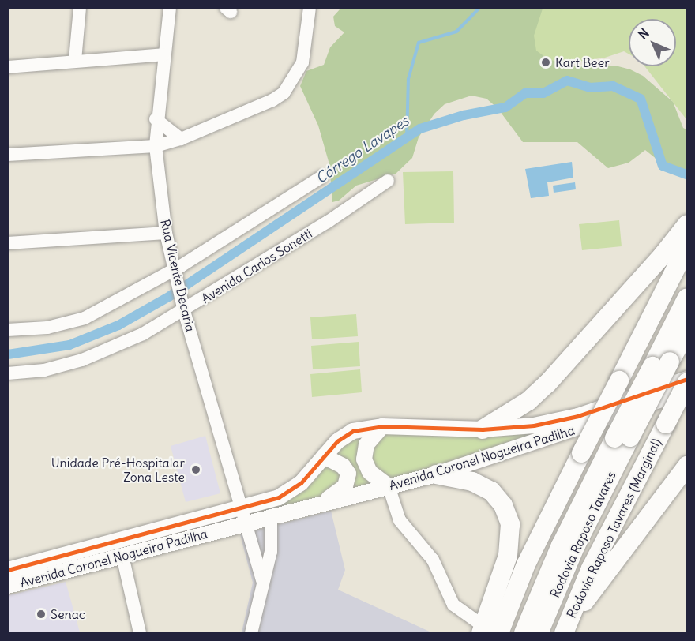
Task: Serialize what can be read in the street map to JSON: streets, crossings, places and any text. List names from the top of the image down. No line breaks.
{"streets":{"highway":["Rodovia Raposo Tavares (Marginal)","Rodovia Raposo Tavares"],"main road":["Avenida Coronel Nogueira Padilha"],"street":["Avenida Carlos Sonetti","Rua Vicente Decaria"]},"crossings":[["Avenida Carlos Sonetti","Rua Vicente Decaria"],["Rua Vicente Decaria","Avenida Coronel Nogueira Padilha"],["Avenida Coronel Nogueira Padilha","Rodovia Raposo Tavares (Marginal)"]],"water":["Córrego Lavapes"],"places":["Kart Beer","Unidade Pré-Hospitalar Zona Leste","Senac"],"north":"top left"}
